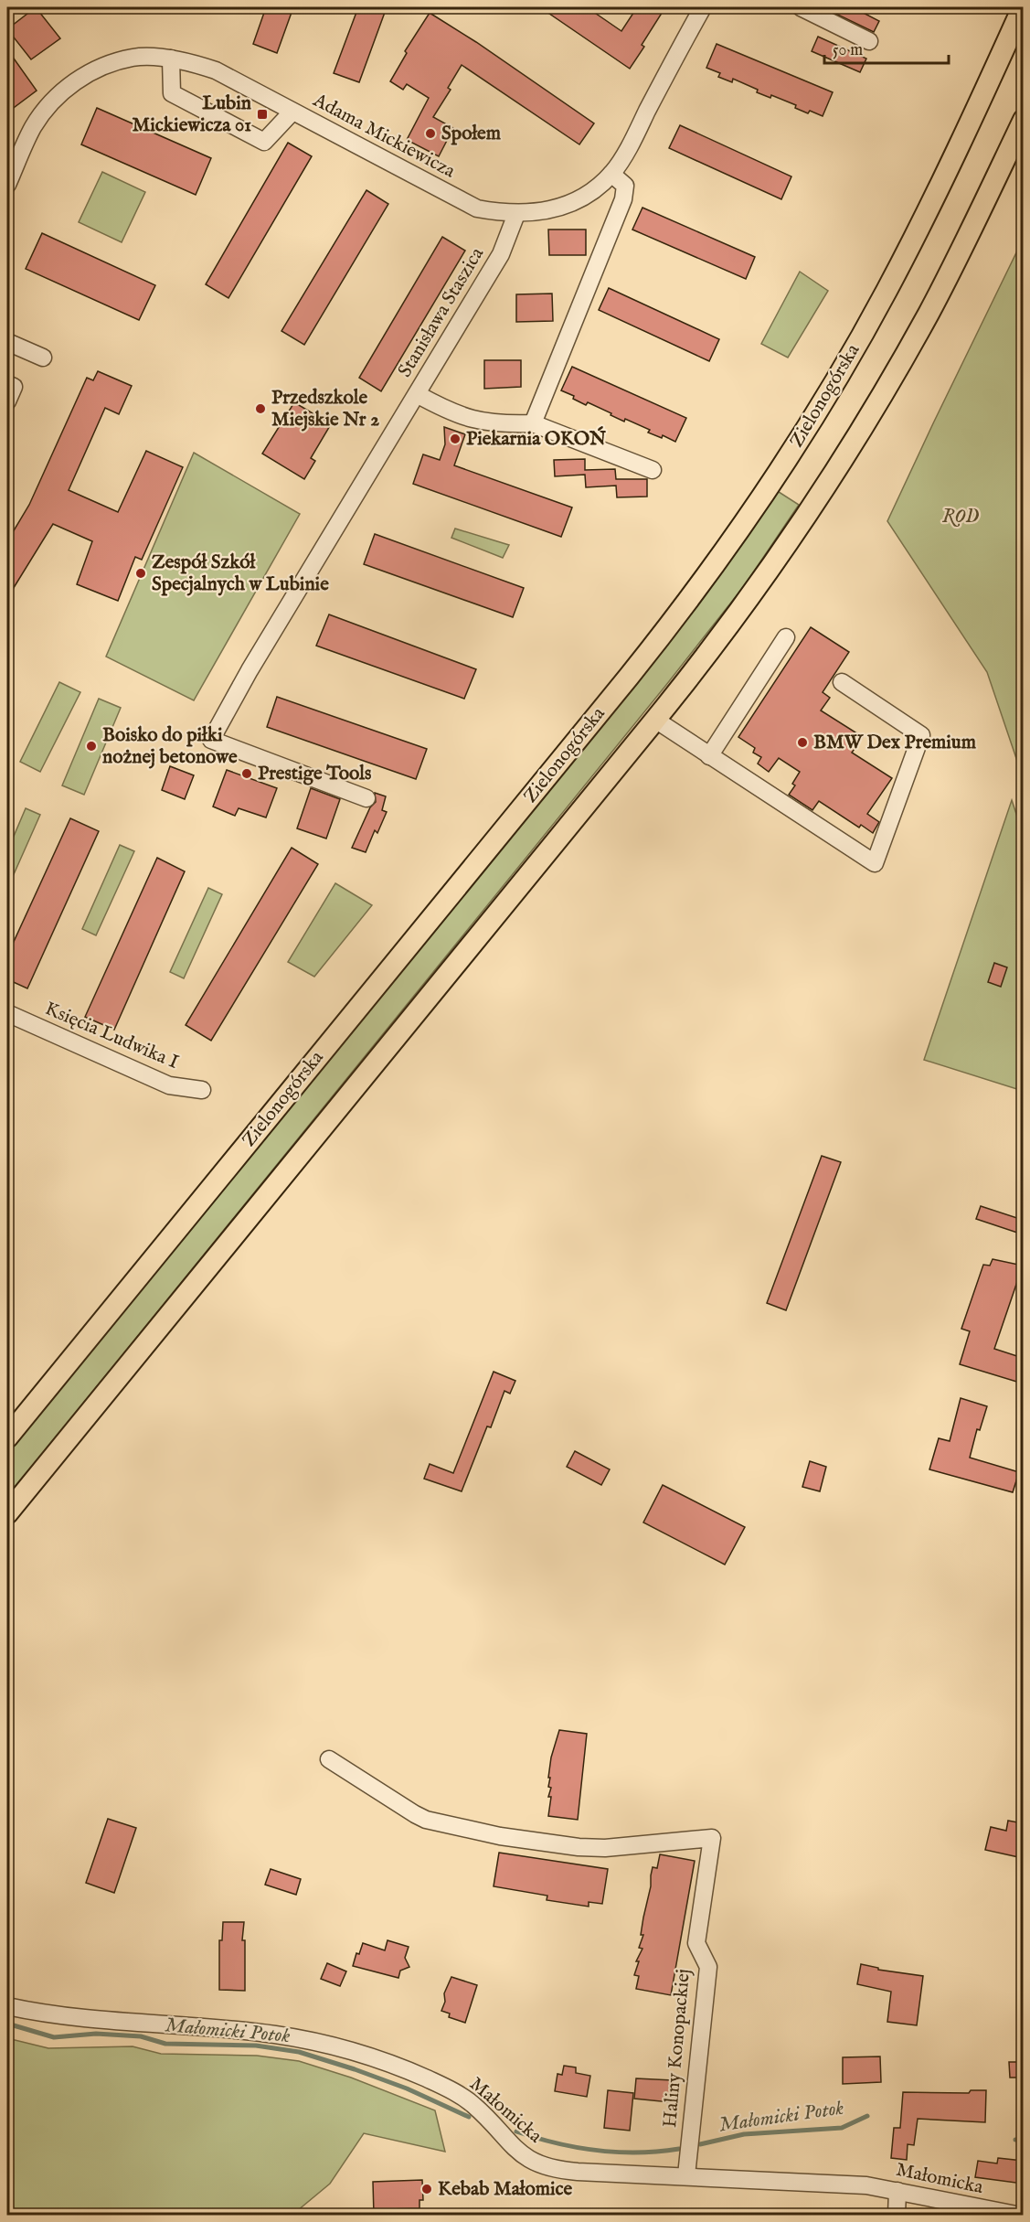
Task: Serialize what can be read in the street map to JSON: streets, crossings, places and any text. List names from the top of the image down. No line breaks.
{"streets":{"main road":["Zielonogórska"],"street":["Adama Mickiewicza","Stanisława Staszica","Księcia Ludwika I","Haliny Konopackiej","Małomicka"]},"crossings":[["Adama Mickiewicza","Stanisława Staszica"],["Haliny Konopackiej","Małomicka"]],"water":["Małomicki Potok"],"parks":["ROD"],"places":{"transit":["Lubin Mickiewicza 01"],"other":["Społem","Przedszkole Miejskie Nr 2","Piekarnia OKOŃ","Zespół Szkół Specjalnych w Lubinie","BMW Dex Premium","Boisko do piłki nożnej betonowe","Prestige Tools","Kebab Małomice"]},"scale_bar":"50 m"}
